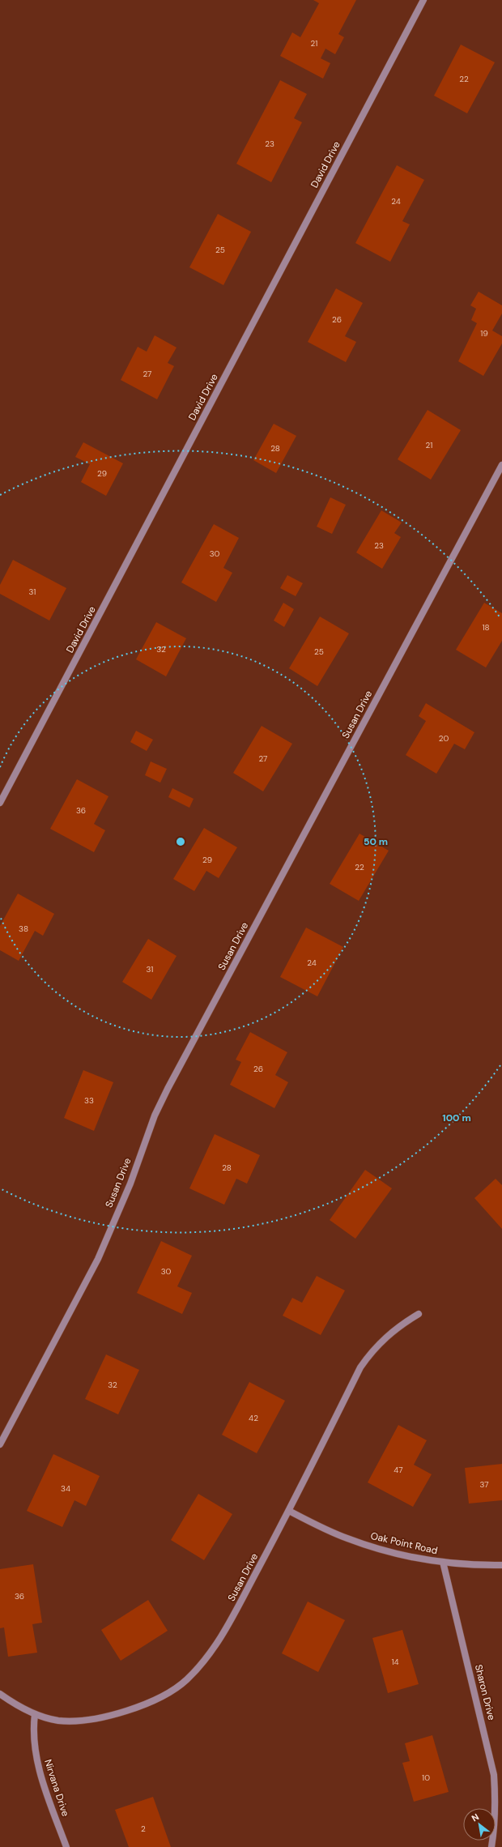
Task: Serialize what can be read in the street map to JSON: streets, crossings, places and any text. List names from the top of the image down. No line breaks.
{"streets":{"street":["David Drive","Susan Drive","Oak Point Road","Sharon Drive","Nirvana Drive"]},"crossings":[["Susan Drive","Oak Point Road"],["Susan Drive","Nirvana Drive"],["Oak Point Road","Sharon Drive"]],"house_numbers":["21","22","23","24","25","26","19","27","21","28","29","23","30","31","18","32","25","20","27","36","29","22","38","24","31","26","33","28","30","32","42","47","37","34","36","14","10","2"],"north":"top left","rings":["50 m","100 m"]}
